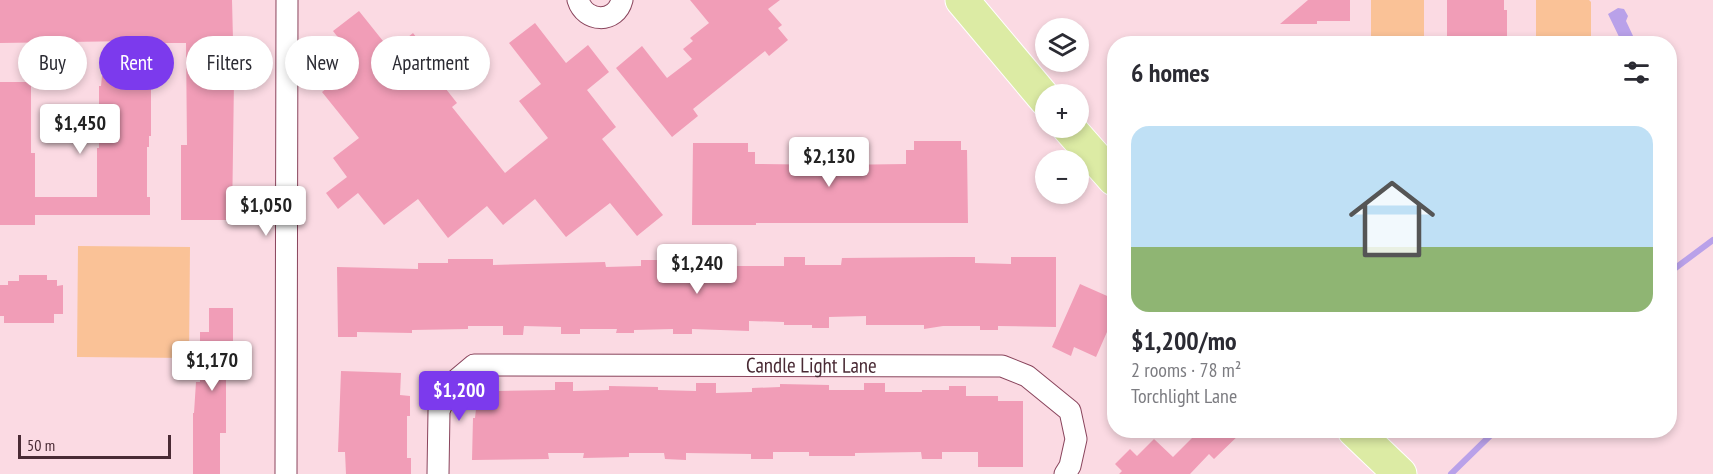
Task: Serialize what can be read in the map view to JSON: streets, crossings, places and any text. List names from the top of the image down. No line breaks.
{"streets":{"street":["Candle Light Lane"]},"scale_bar":"50 m","page":{"map_buttons":["+","−"],"chip":["Buy","Rent","Filters","New","Apartment"],"heading":"6 homes","price":["$1,450","$2,130","$1,050","$1,240","$1,170","$1,200"],"list":[{"name":"$1,200/mo","note":"2 rooms · 78 m² · Torchlight Lane"}],"scale":"50 m"}}
